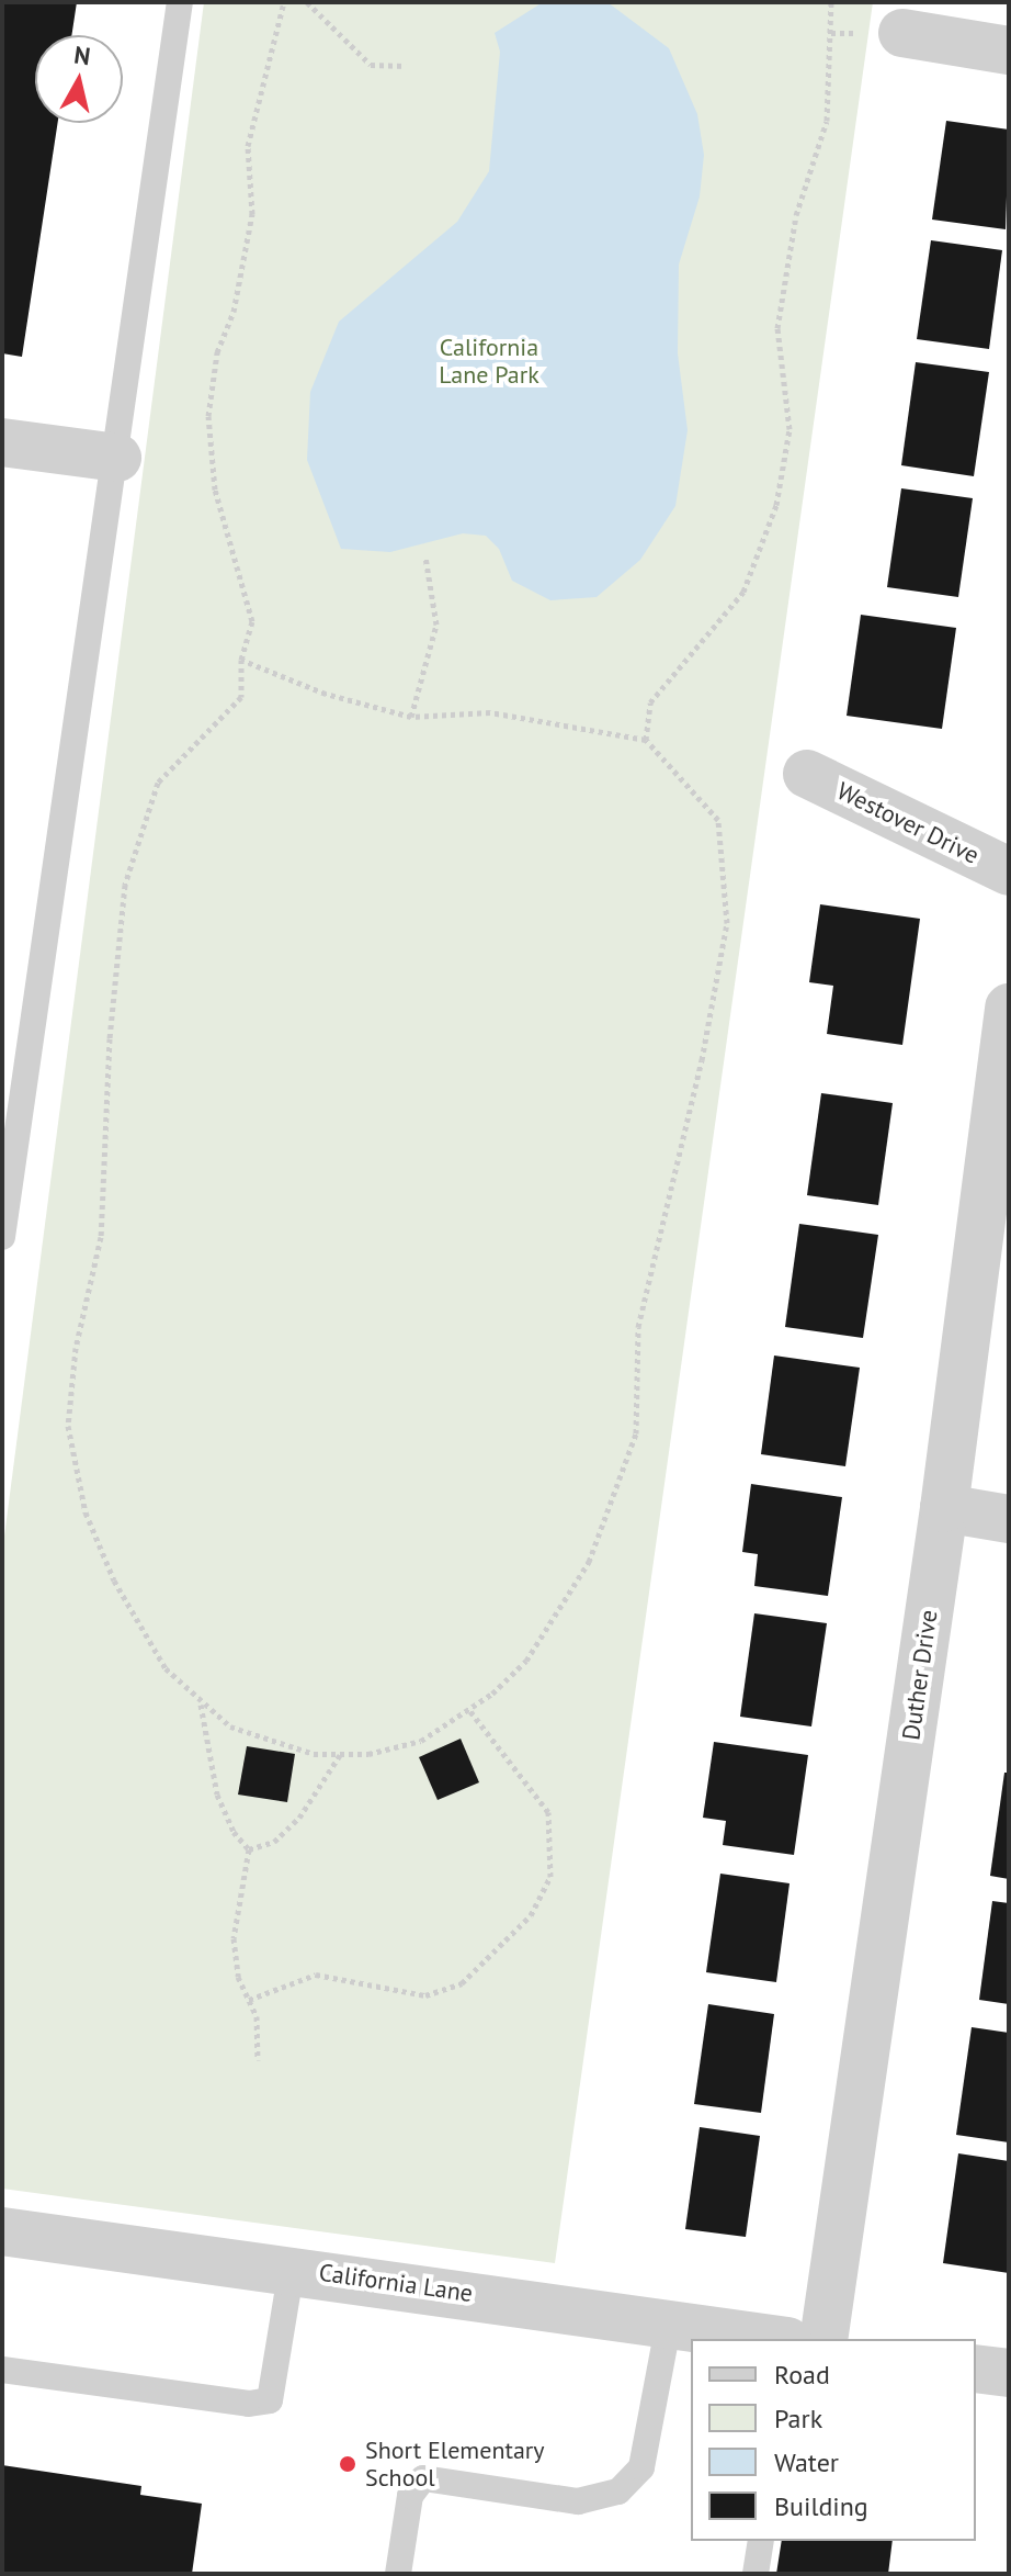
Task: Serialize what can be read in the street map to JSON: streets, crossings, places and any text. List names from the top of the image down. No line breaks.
{"streets":{"street":["Westover Drive","Duther Drive","California Lane"]},"parks":["California Lane Park"],"places":["Short Elementary School"],"legend":["Road","Park","Water","Building"],"north":"top"}
